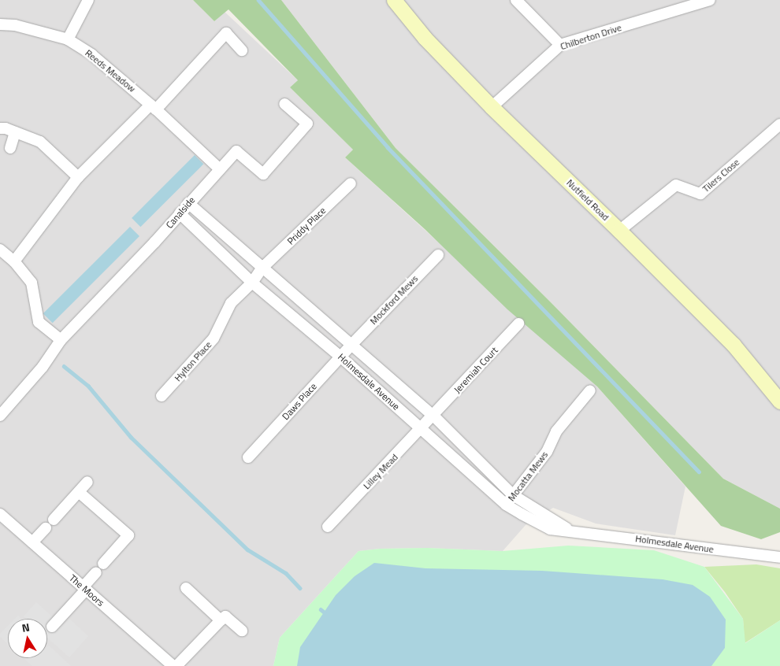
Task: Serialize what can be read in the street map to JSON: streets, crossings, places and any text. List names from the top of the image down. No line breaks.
{"streets":{"street":["Chilberton Drive","Reeds Meadow","Tilers Close","Nutfield Road","Canalside","Priddy Place","Mockford Mews","Hylton Place","Jeremiah Court","Holmesdale Avenue","Daws Place","Lilley Mead","Mocatta Mews","The Moors"]},"crossings":[["Chilberton Drive","Nutfield Road"],["Tilers Close","Nutfield Road"],["Canalside","Holmesdale Avenue"],["Priddy Place","Hylton Place"],["Priddy Place","Holmesdale Avenue"],["Mockford Mews","Holmesdale Avenue"],["Mockford Mews","Daws Place"],["Hylton Place","Holmesdale Avenue"],["Jeremiah Court","Holmesdale Avenue"],["Jeremiah Court","Lilley Mead"],["Holmesdale Avenue","Daws Place"],["Holmesdale Avenue","Lilley Mead"],["Holmesdale Avenue","Mocatta Mews"]],"north":"top"}
